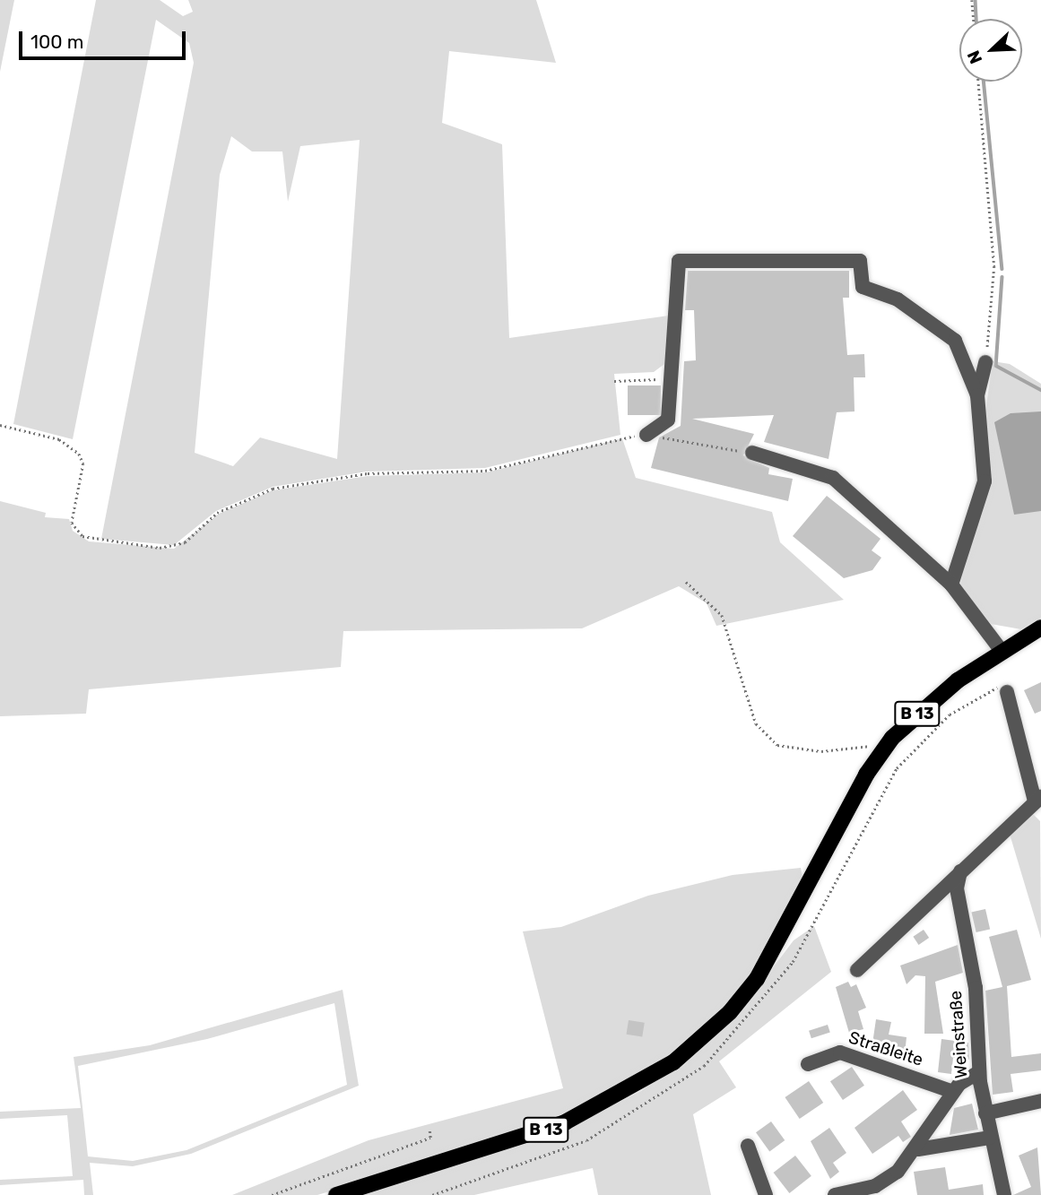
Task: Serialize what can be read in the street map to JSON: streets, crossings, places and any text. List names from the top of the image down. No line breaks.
{"streets":{"main road":["B 13"],"street":["Weinstraße","Straßleite"]},"scale_bar":"100 m","north":"bottom left"}
